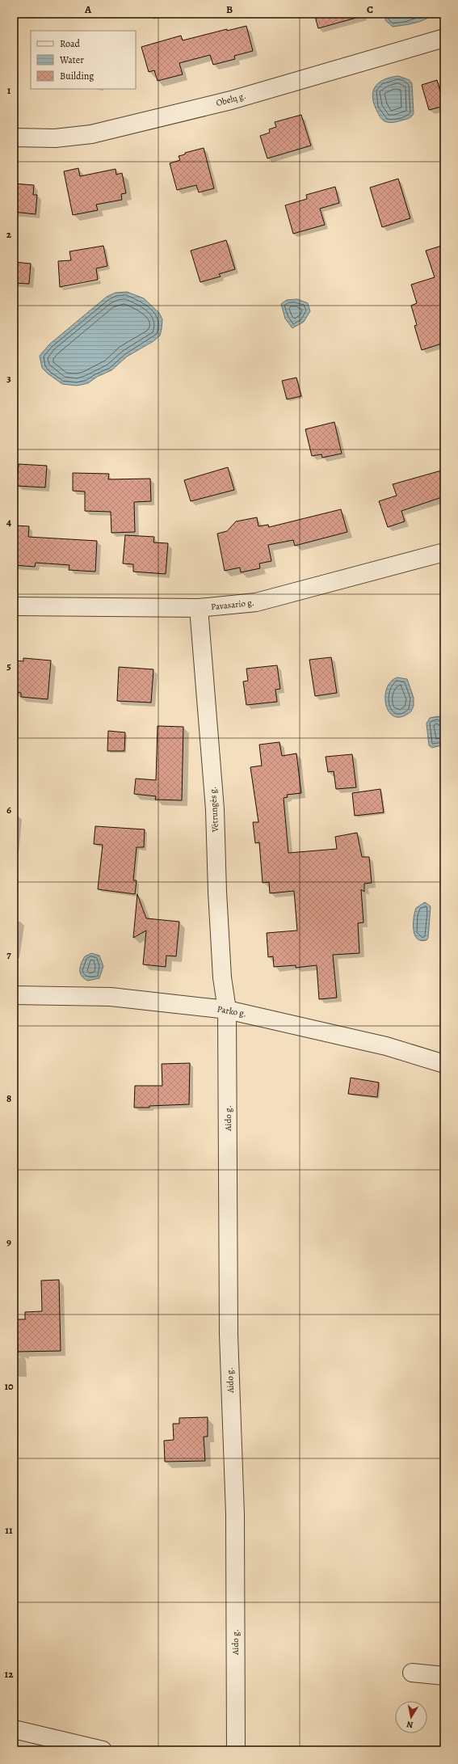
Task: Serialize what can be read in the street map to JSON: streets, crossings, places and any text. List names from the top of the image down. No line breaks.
{"streets":{"street":["Obelų g.","Pavasario g.","Vėtrungės g.","Parko g.","Aido g."]},"crossings":[["Pavasario g.","Vėtrungės g."],["Vėtrungės g.","Parko g."],["Vėtrungės g.","Aido g."],["Parko g.","Aido g."]],"legend":["Road","Water","Building"],"north":"bottom","grid":{"columns":["A","B","C"],"rows":["1","2","3","4","5","6","7","8","9","10","11","12"]}}
